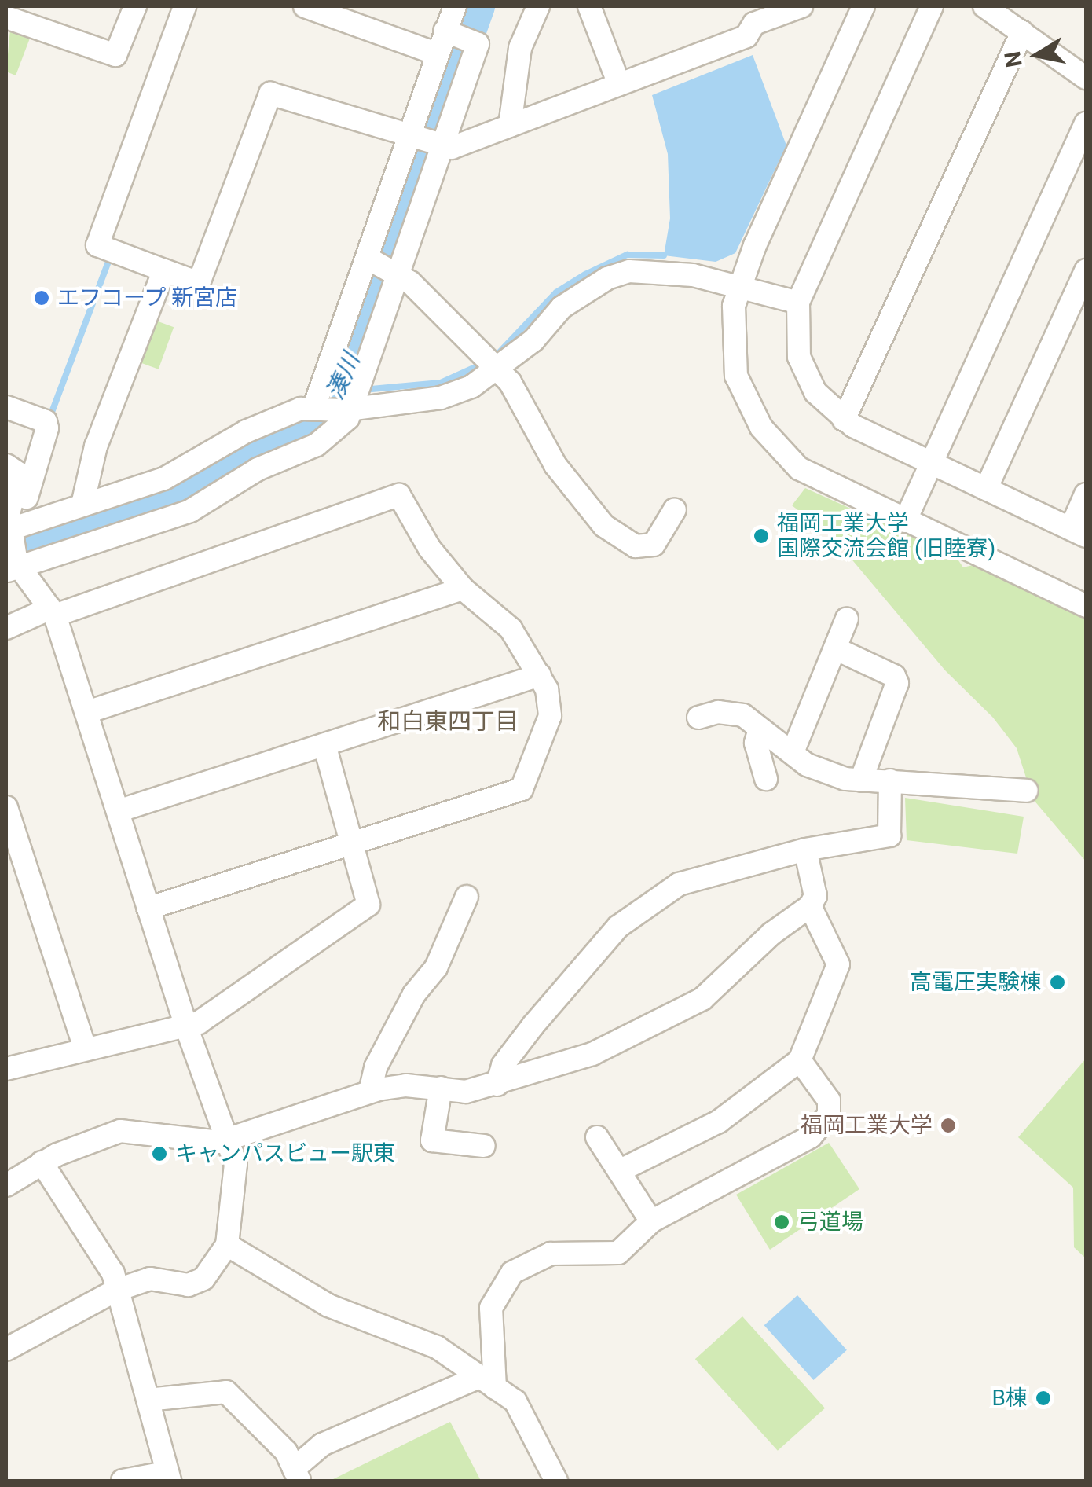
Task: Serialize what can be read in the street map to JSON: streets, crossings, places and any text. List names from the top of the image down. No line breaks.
{"districts":["和白東四丁目"],"water":["湊川"],"places":["エフコープ 新宮店","福岡工業大学 国際交流会館 (旧睦寮)","高電圧実験棟","福岡工業大学","キャンパスビュー駅東","弓道場","B棟"],"north":"left"}
